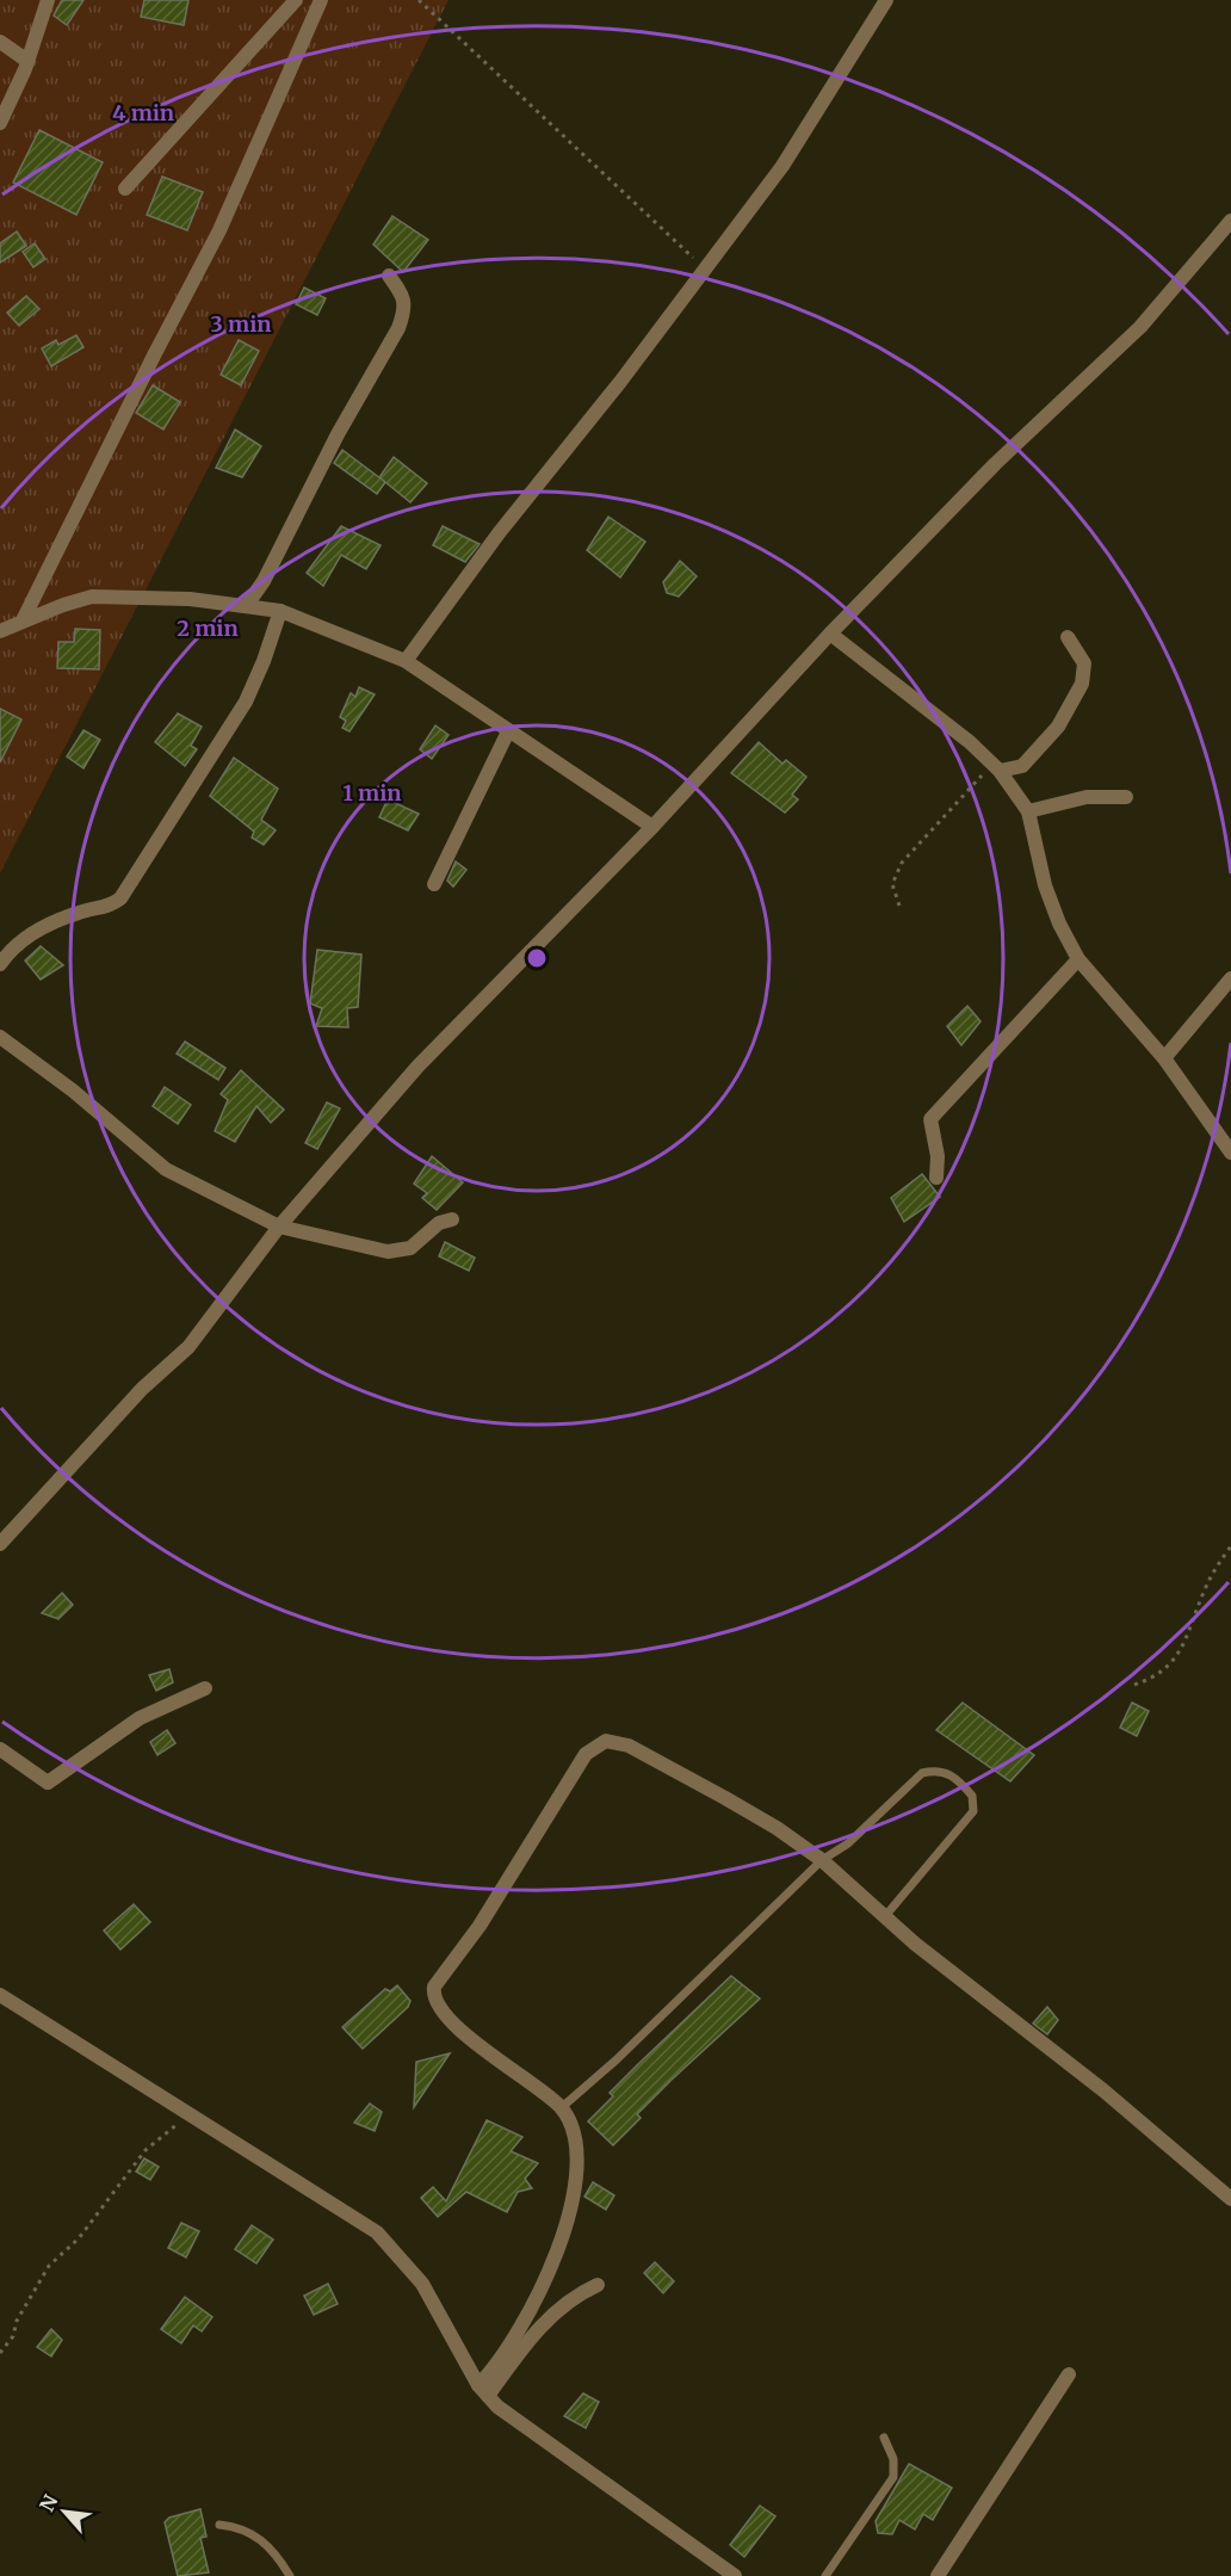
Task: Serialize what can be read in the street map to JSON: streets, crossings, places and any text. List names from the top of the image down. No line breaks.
{"north":"top left","rings":["4 min","3 min","2 min","1 min"]}
